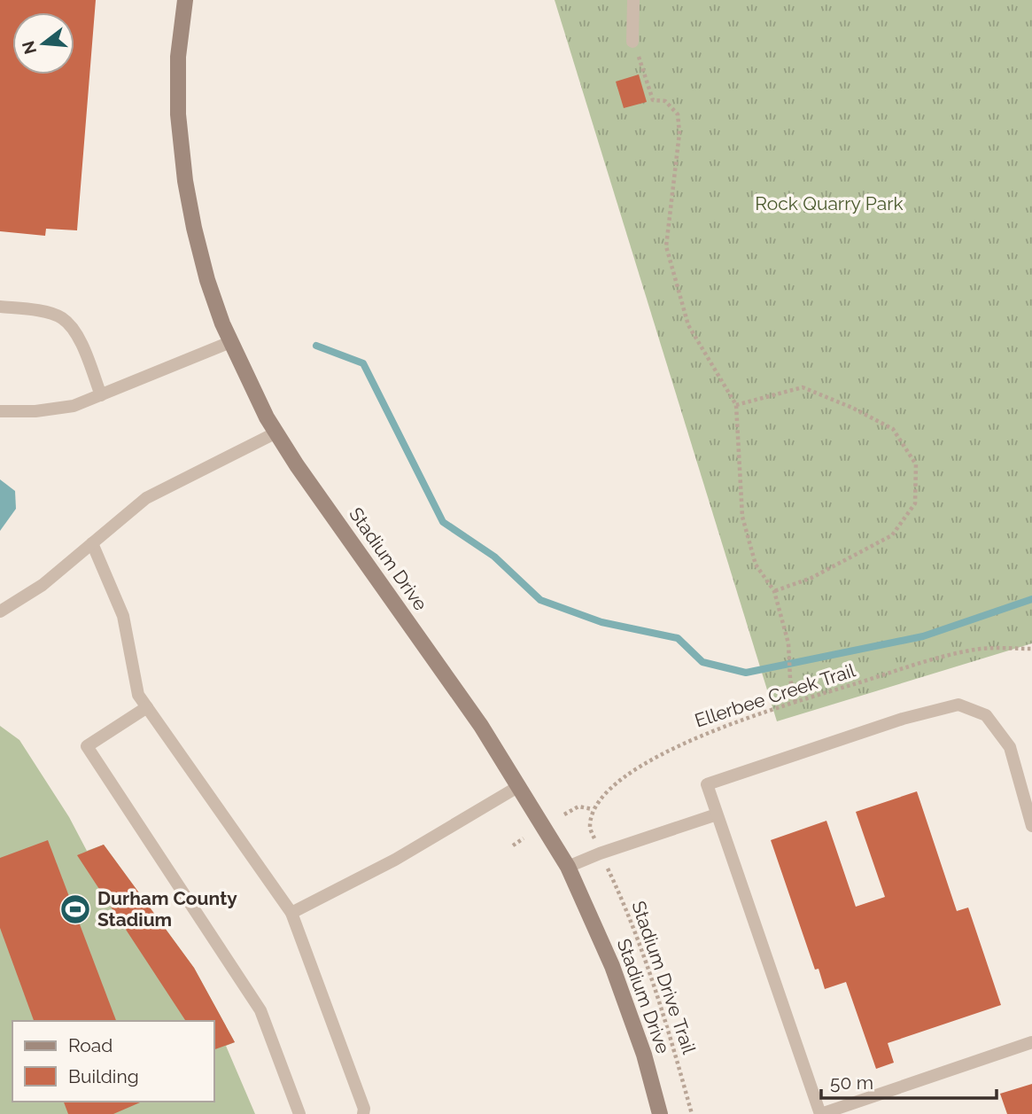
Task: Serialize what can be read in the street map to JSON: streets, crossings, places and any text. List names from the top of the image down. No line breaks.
{"streets":{"street":["Stadium Drive"],"path":["Ellerbee Creek Trail","Stadium Drive Trail"]},"parks":["Rock Quarry Park"],"places":{"sports":["Durham County Stadium"]},"legend":["Road","Building"],"scale_bar":"50 m","north":"left"}
